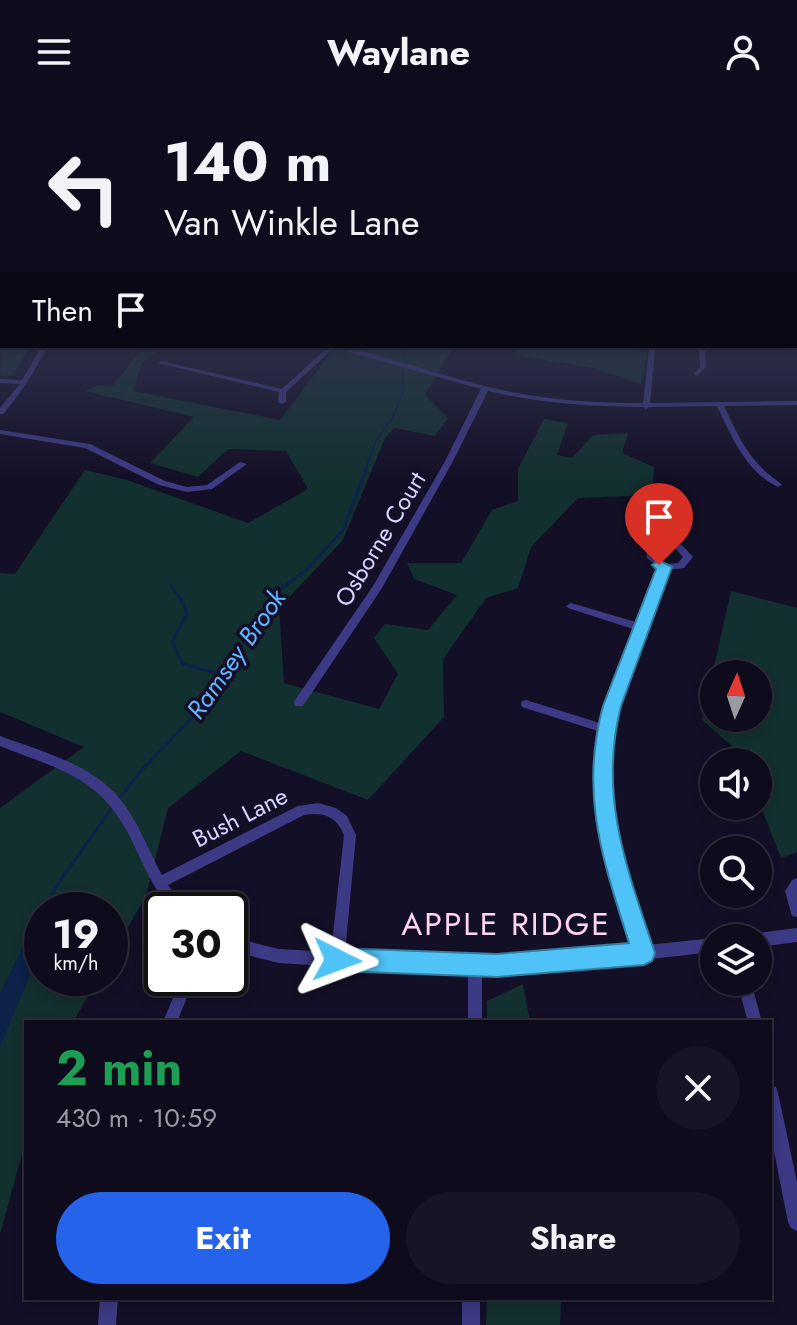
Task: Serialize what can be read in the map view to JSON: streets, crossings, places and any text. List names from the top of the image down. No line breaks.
{"streets":{"street":["Osborne Court","Bush Lane"]},"districts":["APPLE RIDGE"],"water":["Ramsey Brook"],"north":"top","page":{"header":"Waylane","turn":["140 m","Van Winkle Lane"],"then":"Then","speed":"19 km/h","limit":"30","heading":["2 min","430 m · 10:59"],"buttons":["Exit","Share"]}}
